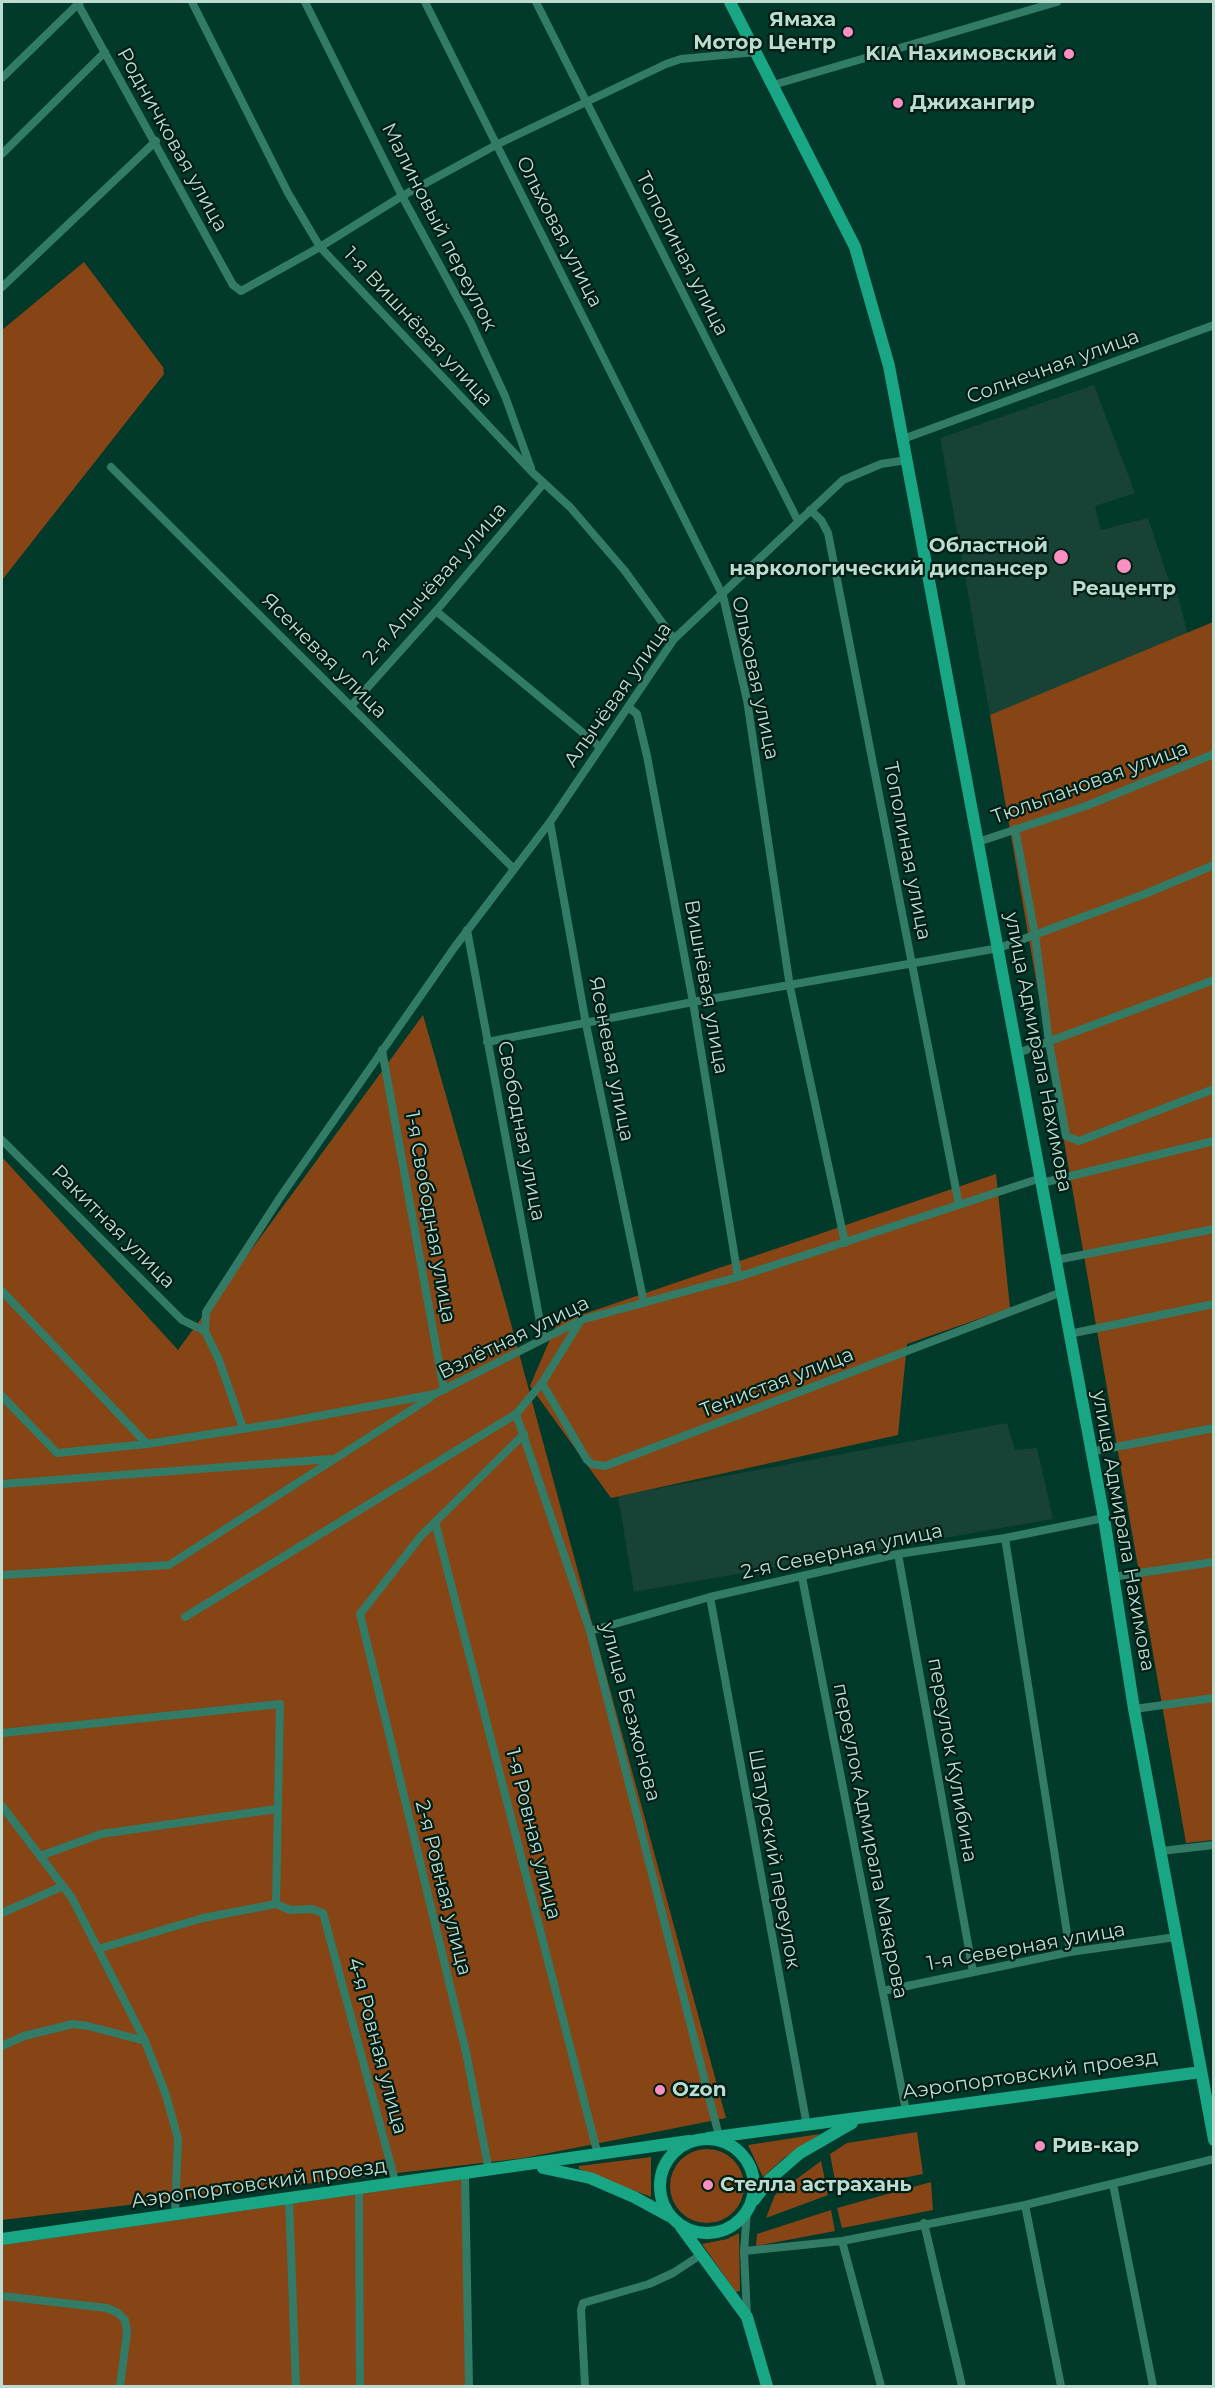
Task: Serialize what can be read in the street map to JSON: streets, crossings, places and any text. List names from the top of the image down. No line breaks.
{"streets":{"main road":["улица Адмирала Нахимова","Аэропортовский проезд"],"street":["Родничковая улица","Малиновый переулок","Ольховая улица","Тополиная улица","1-я Вишнёвая улица","Солнечная улица","2-я Алычёвая улица","Ясеневая улица","Алычёвая улица","Тюльпановая улица","Вишнёвая улица","Свободная улица","1-я Свободная улица","Ракитная улица","Взлётная улица","Тенистая улица","2-я Северная улица","улица Безжонова","переулок Кулибина","1-я Ровная улица","переулок Адмирала Макарова","Шатурский переулок","2-я Ровная улица","1-я Северная улица","4-я Ровная улица"]},"crossings":[["Родничковая улица","1-я Вишнёвая улица"],["Малиновый переулок","1-я Вишнёвая улица"],["Ольховая улица","Алычёвая улица"],["Ольховая улица","Взлётная улица"],["Тополиная улица","Алычёвая улица"],["Тополиная улица","Взлётная улица"],["1-я Вишнёвая улица","2-я Алычёвая улица"],["1-я Вишнёвая улица","Алычёвая улица"],["Солнечная улица","улица Адмирала Нахимова"],["2-я Алычёвая улица","Ясеневая улица"],["Ясеневая улица","Алычёвая улица"],["Ясеневая улица","Взлётная улица"],["Алычёвая улица","Вишнёвая улица"],["Алычёвая улица","улица Адмирала Нахимова"],["Алычёвая улица","Свободная улица"],["Алычёвая улица","1-я Свободная улица"],["Алычёвая улица","Ракитная улица"],["Тюльпановая улица","улица Адмирала Нахимова"],["Вишнёвая улица","Взлётная улица"],["улица Адмирала Нахимова","Взлётная улица"],["улица Адмирала Нахимова","Тенистая улица"],["улица Адмирала Нахимова","2-я Северная улица"],["улица Адмирала Нахимова","1-я Северная улица"],["улица Адмирала Нахимова","Аэропортовский проезд"],["Свободная улица","Взлётная улица"],["1-я Свободная улица","Взлётная улица"],["2-я Северная улица","улица Безжонова"],["2-я Северная улица","переулок Кулибина"],["2-я Северная улица","переулок Адмирала Макарова"],["2-я Северная улица","Шатурский переулок"],["улица Безжонова","Аэропортовский проезд"],["переулок Кулибина","1-я Северная улица"],["1-я Ровная улица","2-я Ровная улица"],["переулок Адмирала Макарова","1-я Северная улица"],["переулок Адмирала Макарова","Аэропортовский проезд"],["Шатурский переулок","Аэропортовский проезд"],["2-я Ровная улица","Аэропортовский проезд"],["4-я Ровная улица","Аэропортовский проезд"]],"places":["Ямаха Мотор Центр","KIA Нахимовский","Джихангир","Областной наркологический диспансер","Реацентр","Ozon","Рив-кар","Стелла астрахань"]}
